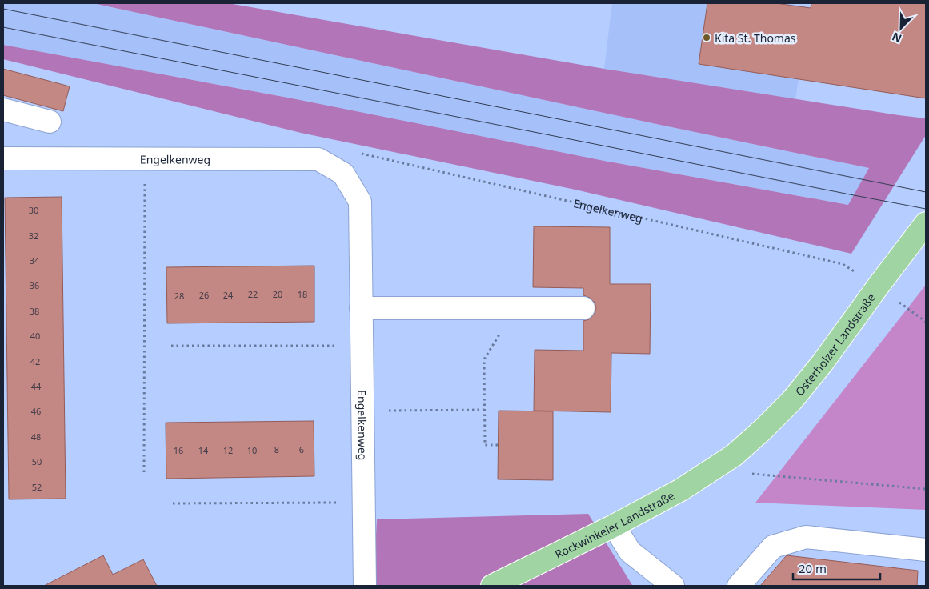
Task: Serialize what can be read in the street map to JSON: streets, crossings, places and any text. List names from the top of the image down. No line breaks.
{"streets":{"main road":["Osterholzer Landstraße","Rockwinkeler Landstraße"],"street":["Engelkenweg"]},"crossings":[["Engelkenweg","Osterholzer Landstraße"],["Osterholzer Landstraße","Rockwinkeler Landstraße"]],"places":["Kita St. Thomas"],"house_numbers":["30","32","34","36","22","20","18","26","24","28","38","40","42","44","46","48","8","6","16","14","12","10","50","52"],"scale_bar":"20 m","north":"bottom left"}
